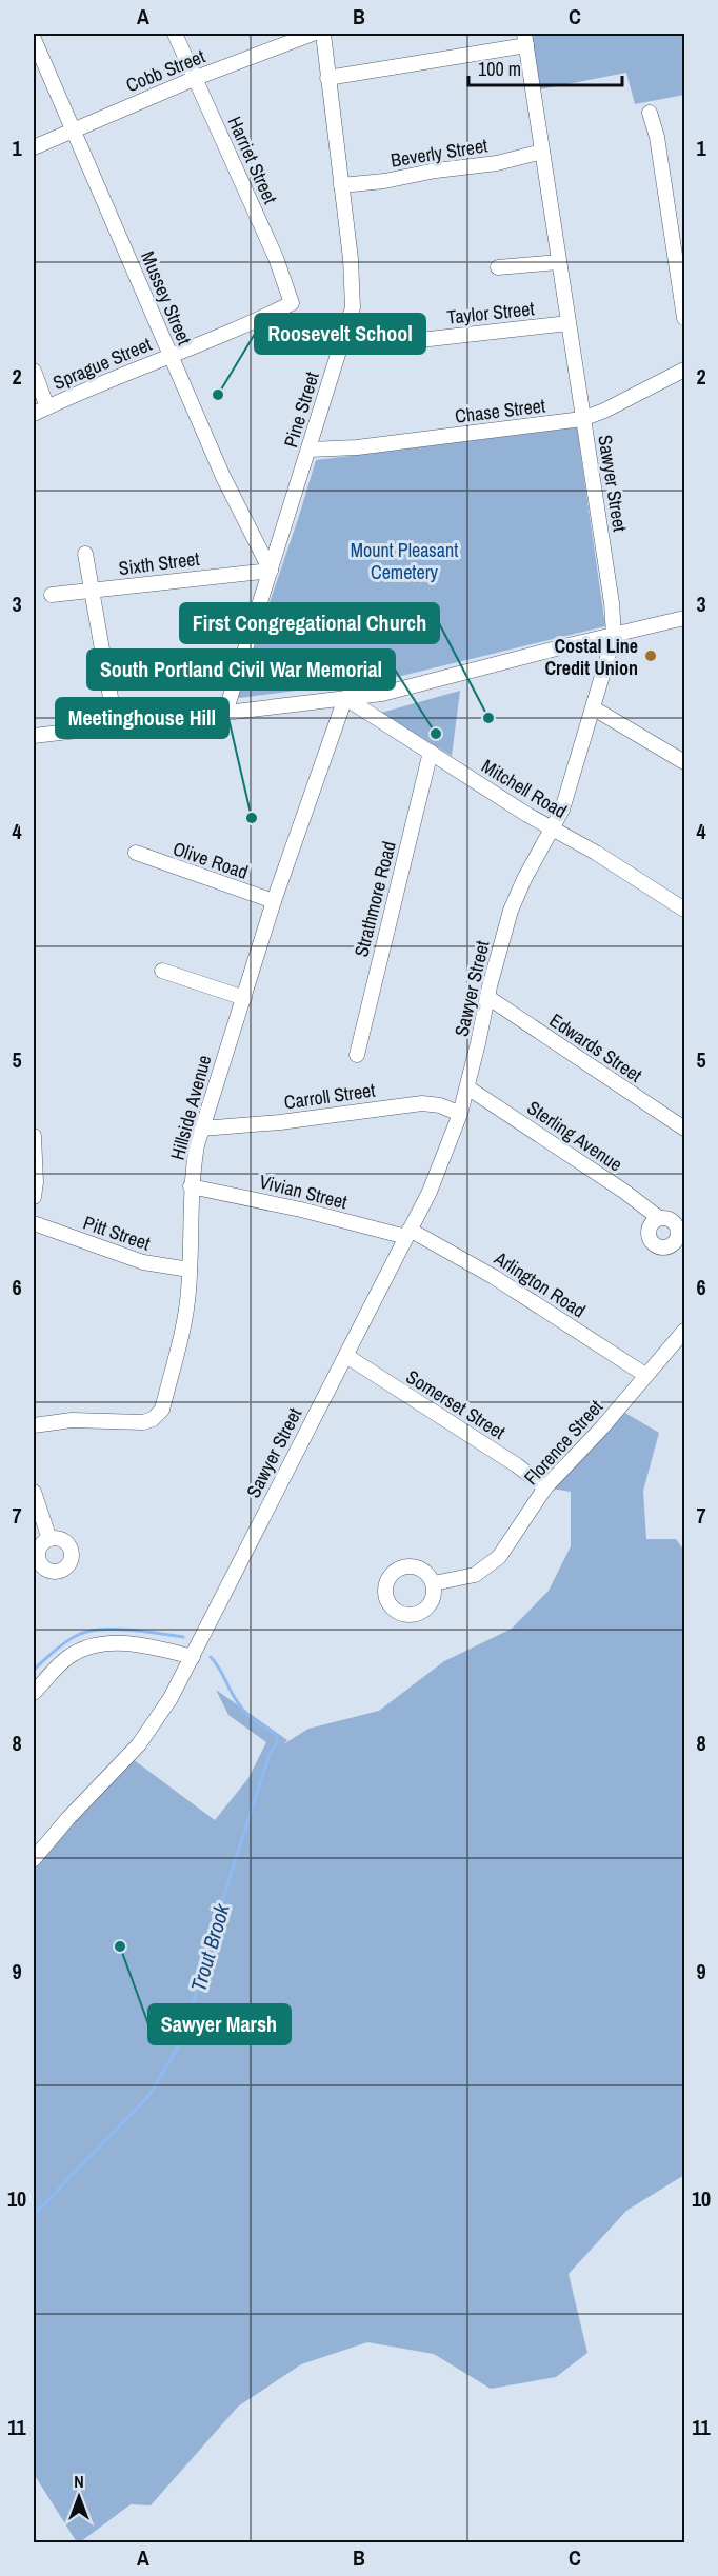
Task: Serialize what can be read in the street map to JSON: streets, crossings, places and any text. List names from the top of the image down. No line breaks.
{"streets":{"street":["Cobb Street","Beverly Street","Harriet Street","Mussey Street","Taylor Street","Sprague Street","Pine Street","Chase Street","Sawyer Street","Sixth Street","Mitchell Road","Olive Road","Strathmore Road","Edwards Street","Carroll Street","Hillside Avenue","Sterling Avenue","Vivian Street","Pitt Street","Arlington Road","Somerset Street","Florence Street"]},"crossings":[["Cobb Street","Harriet Street"],["Cobb Street","Mussey Street"],["Beverly Street","Pine Street"],["Beverly Street","Sawyer Street"],["Harriet Street","Sprague Street"],["Mussey Street","Sprague Street"],["Mussey Street","Pine Street"],["Mussey Street","Sixth Street"],["Taylor Street","Pine Street"],["Taylor Street","Sawyer Street"],["Pine Street","Chase Street"],["Pine Street","Sixth Street"],["Chase Street","Sawyer Street"],["Sawyer Street","Mitchell Road"],["Sawyer Street","Edwards Street"],["Sawyer Street","Carroll Street"],["Sawyer Street","Sterling Avenue"],["Sawyer Street","Vivian Street"],["Sawyer Street","Arlington Road"],["Sawyer Street","Somerset Street"],["Mitchell Road","Strathmore Road"],["Mitchell Road","Hillside Avenue"],["Olive Road","Hillside Avenue"],["Carroll Street","Hillside Avenue"],["Hillside Avenue","Vivian Street"],["Hillside Avenue","Pitt Street"],["Vivian Street","Arlington Road"],["Arlington Road","Florence Street"],["Somerset Street","Florence Street"]],"water":["Trout Brook"],"parks":["Mount Pleasant Cemetery"],"places":["Roosevelt School","Costal Line Credit Union","First Congregational Church","South Portland Civil War Memorial","Meetinghouse Hill","Sawyer Marsh"],"scale_bar":"100 m","north":"top","grid":{"columns":["A","B","C"],"rows":["1","2","3","4","5","6","7","8","9","10","11"]}}
